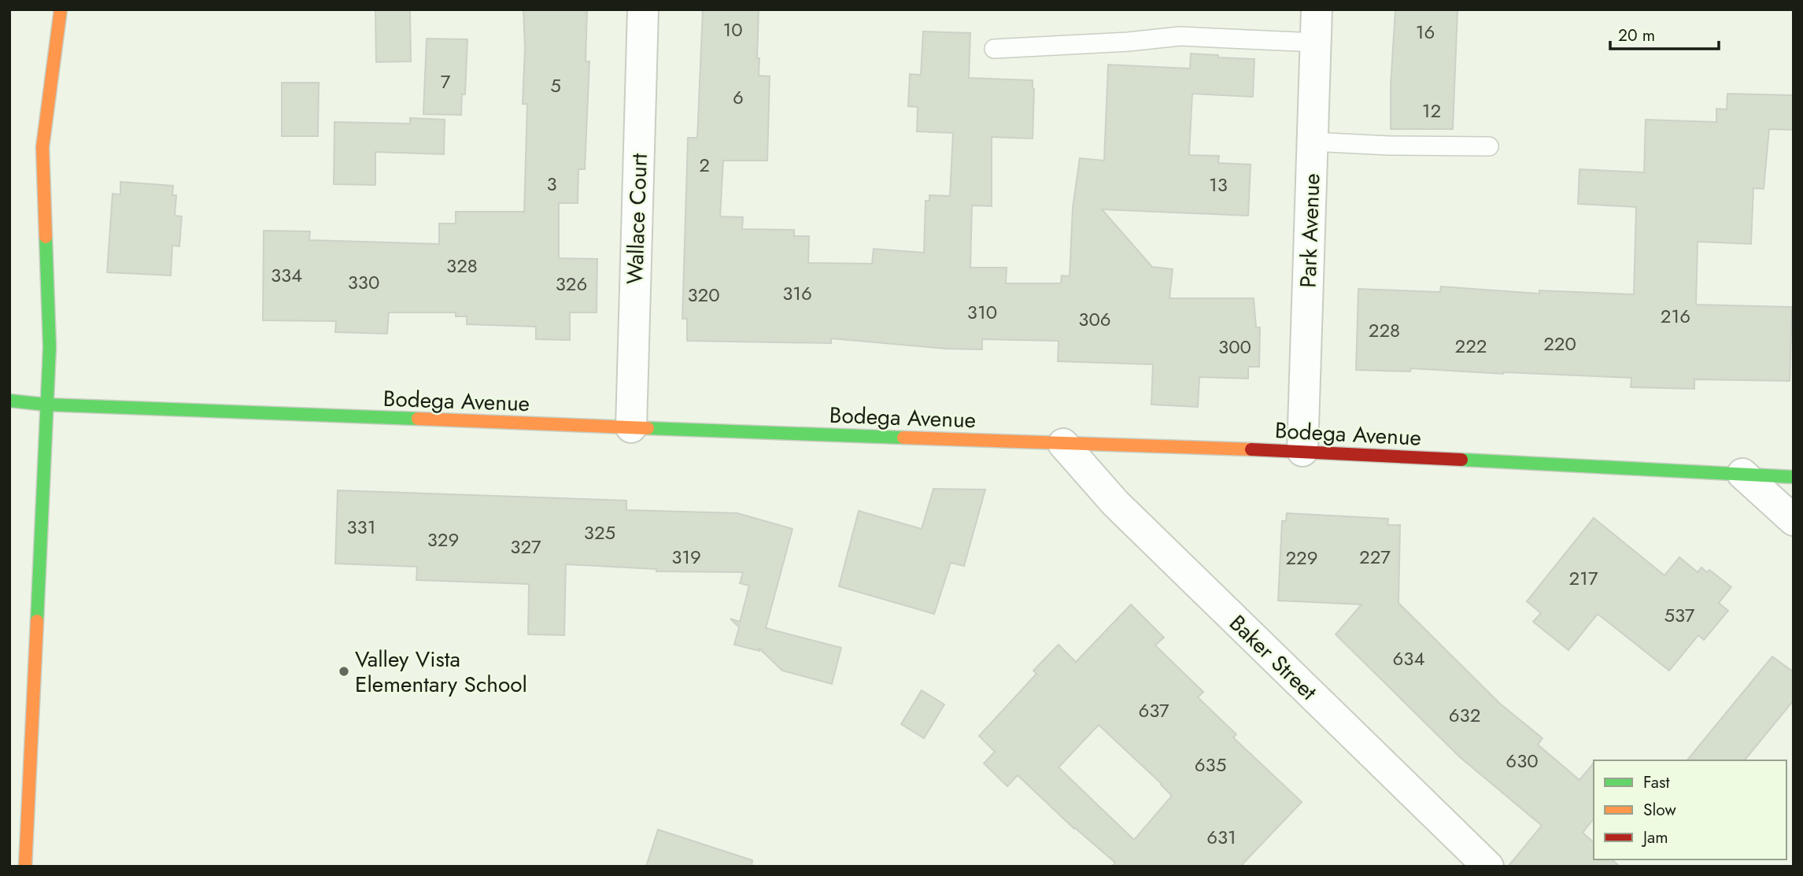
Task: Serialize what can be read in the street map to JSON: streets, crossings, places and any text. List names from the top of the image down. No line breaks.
{"streets":{"main road":["Bodega Avenue"],"street":["Wallace Court","Park Avenue","Baker Street"]},"crossings":[["Wallace Court","Bodega Avenue"],["Park Avenue","Bodega Avenue"],["Bodega Avenue","Baker Street"]],"places":["Valley Vista Elementary School"],"house_numbers":["10","16","7","5","6","12","2","3","13","328","334","330","326","316","320","310","216","306","228","220","222","300","331","325","329","327","319","227","229","217","537","634","637","632","630","635","631"],"legend":["Fast","Slow","Jam"],"scale_bar":"20 m"}
